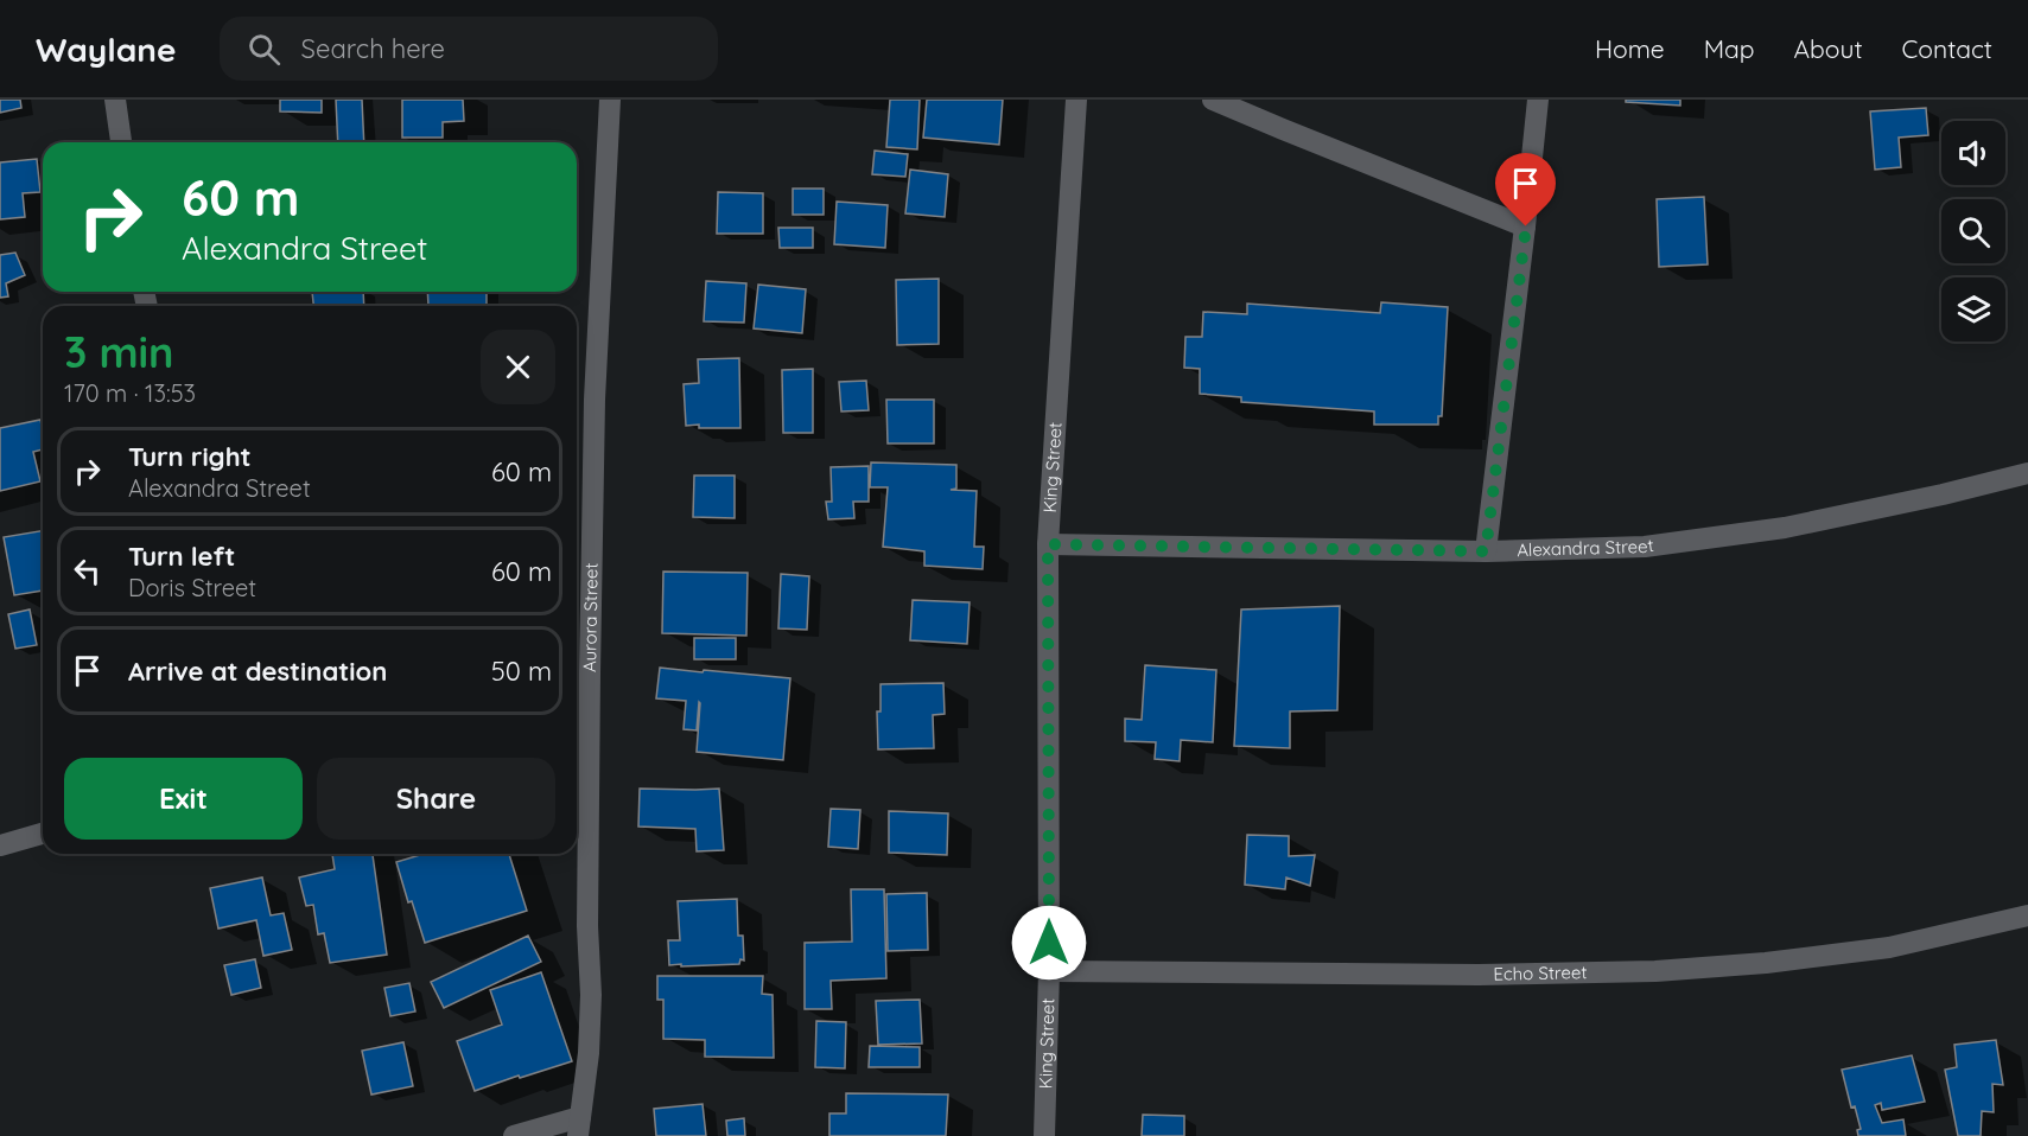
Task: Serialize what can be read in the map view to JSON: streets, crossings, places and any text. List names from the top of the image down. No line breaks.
{"streets":{"street":["King Street","Alexandra Street","Aurora Street","Echo Street"]},"crossings":[["King Street","Alexandra Street"],["King Street","Echo Street"]],"page":{"header":"Waylane","search":"Search here","nav":["Home","Map","About","Contact"],"turn":["60 m","Alexandra Street"],"heading":["3 min","170 m · 13:53"],"list":[{"name":"Turn right","note":"Alexandra Street","value":"60 m"},{"name":"Turn left","note":"Doris Street","value":"60 m"},{"name":"Arrive at destination","value":"50 m"}],"buttons":["Exit","Share"]}}
